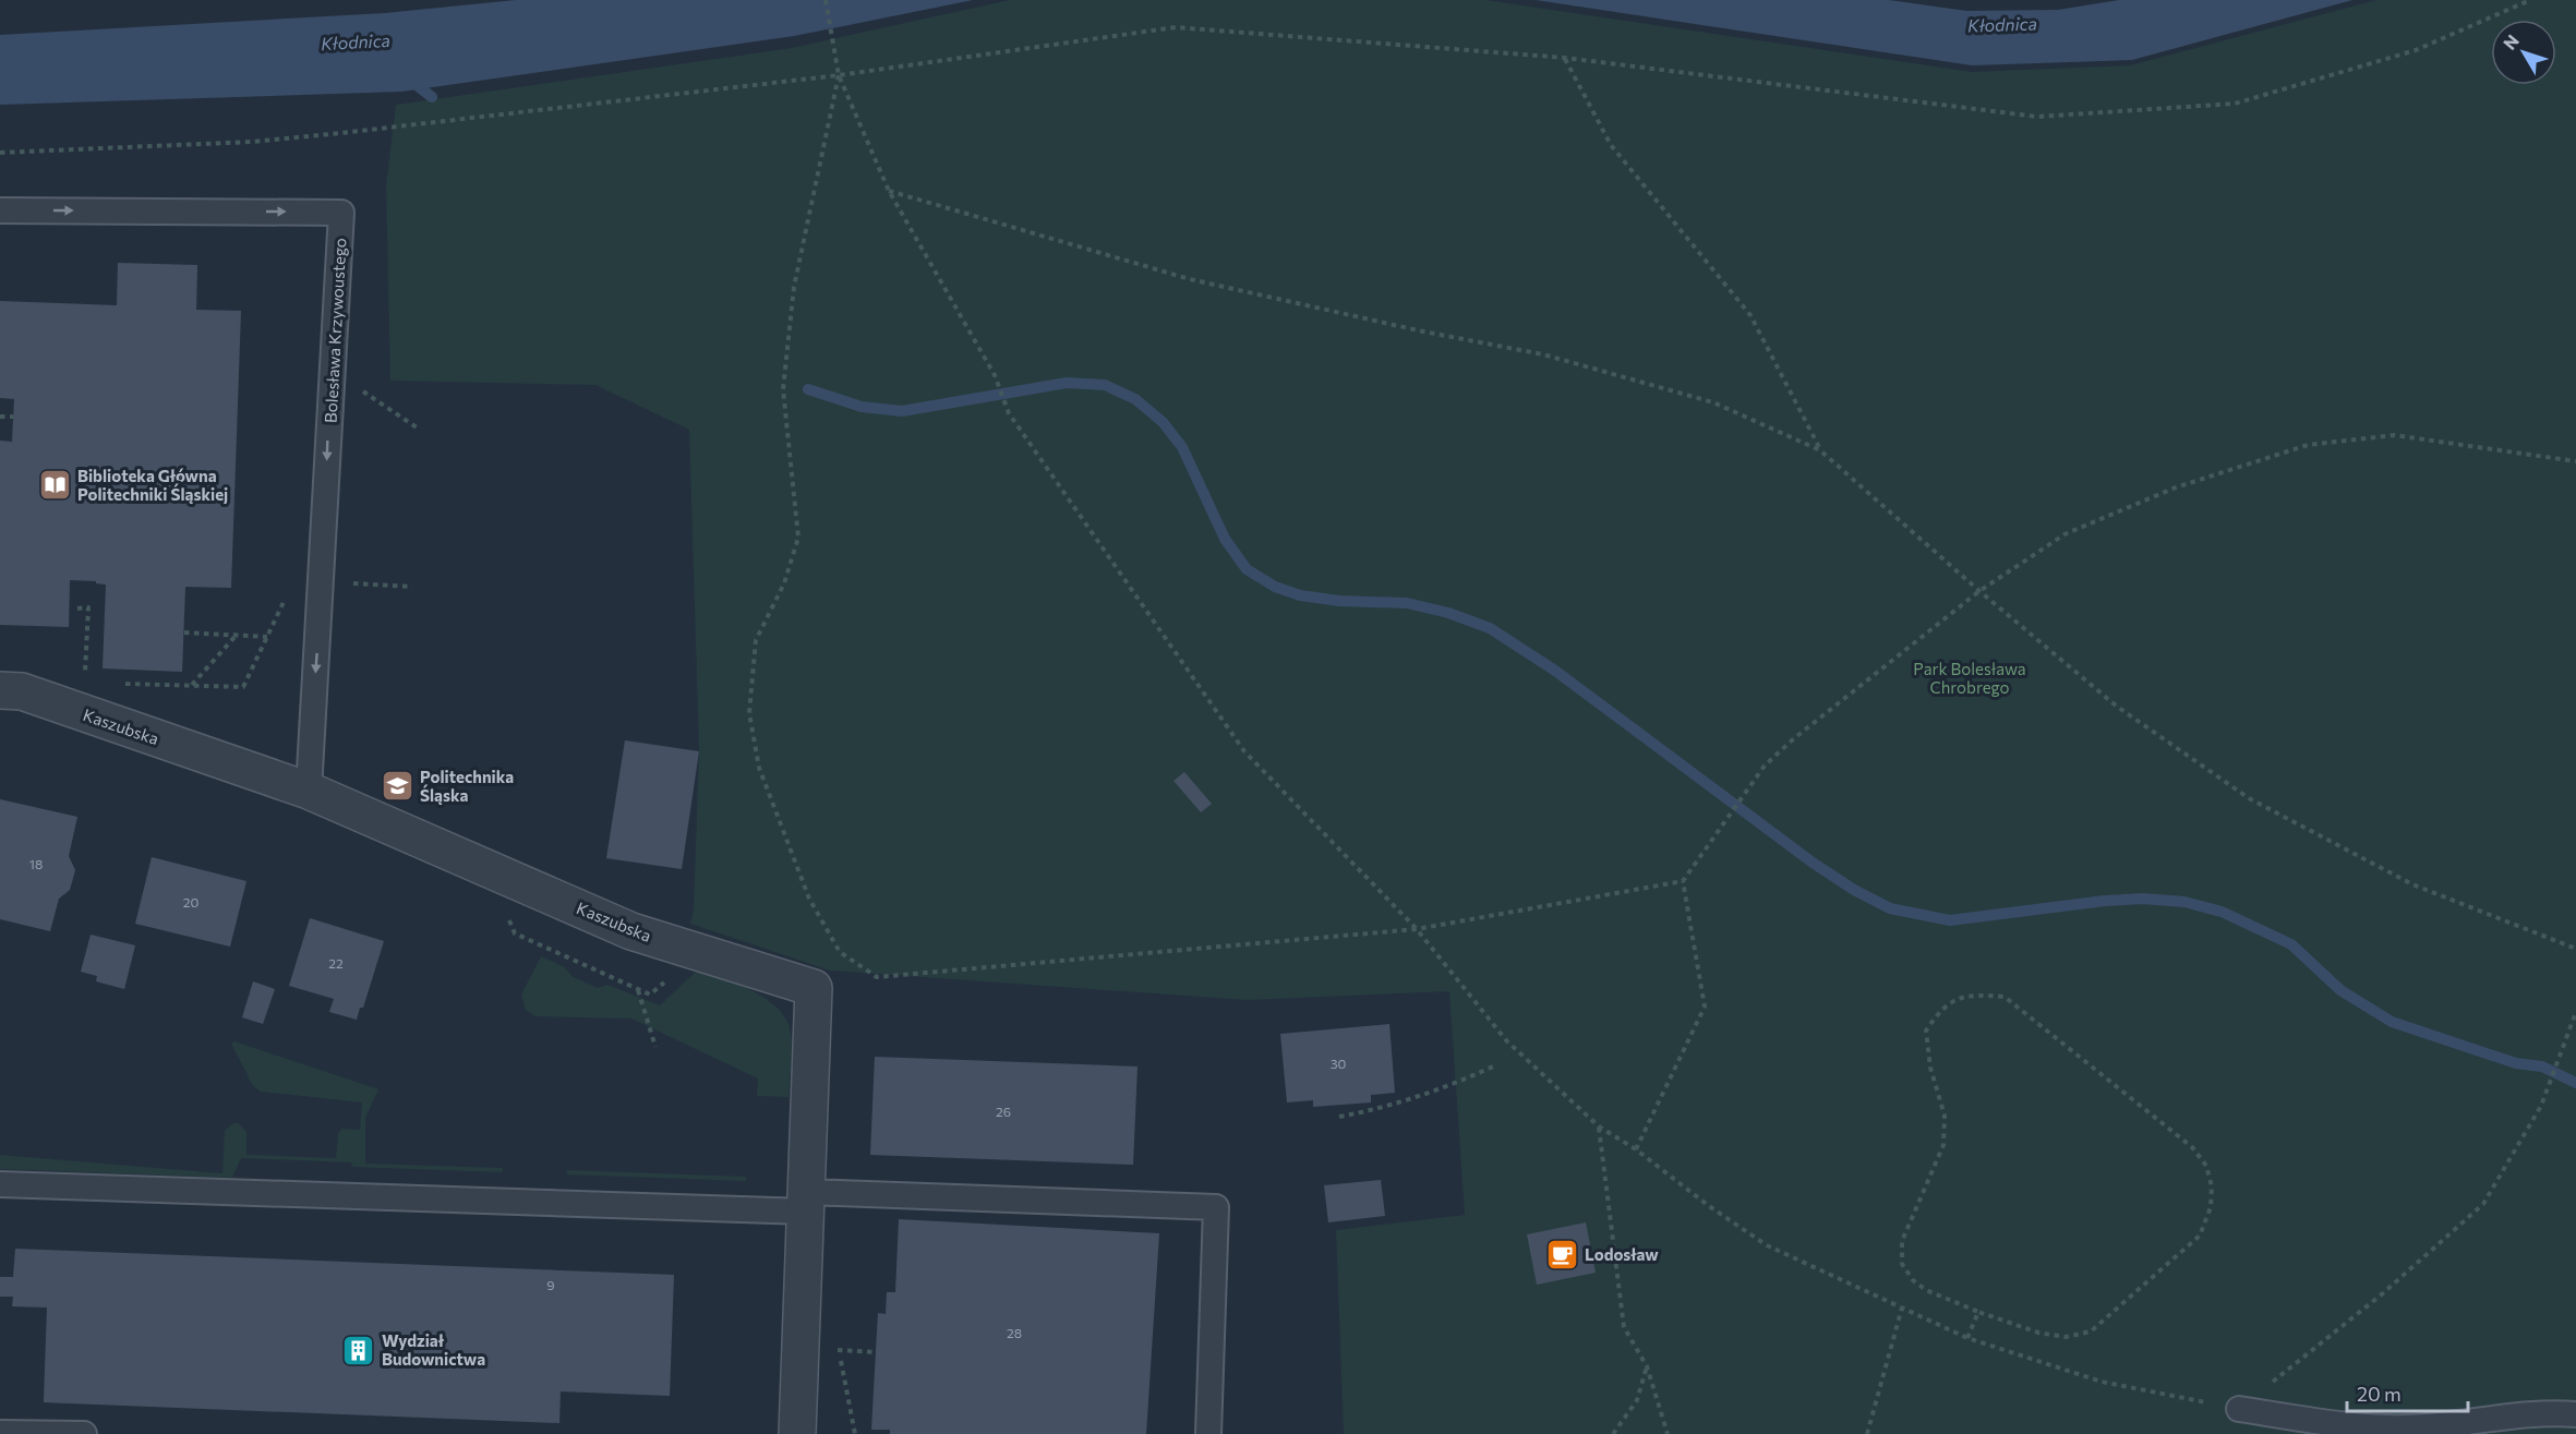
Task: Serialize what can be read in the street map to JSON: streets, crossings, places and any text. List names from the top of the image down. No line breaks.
{"streets":{"street":["Kaszubska"],"lane":["Bolesława Krzywoustego"]},"crossings":[["Bolesława Krzywoustego","Kaszubska"]],"water":["Kłodnica"],"parks":["Park Bolesława Chrobrego"],"places":{"library":["Biblioteka Główna Politechniki Śląskiej"],"school or university":["Politechnika Śląska"],"cafe":["Lodosław"],"building":["Wydział Budownictwa"]},"house_numbers":["18","20","22","30","26","9","28"],"scale_bar":"20 m","north":"top left"}
